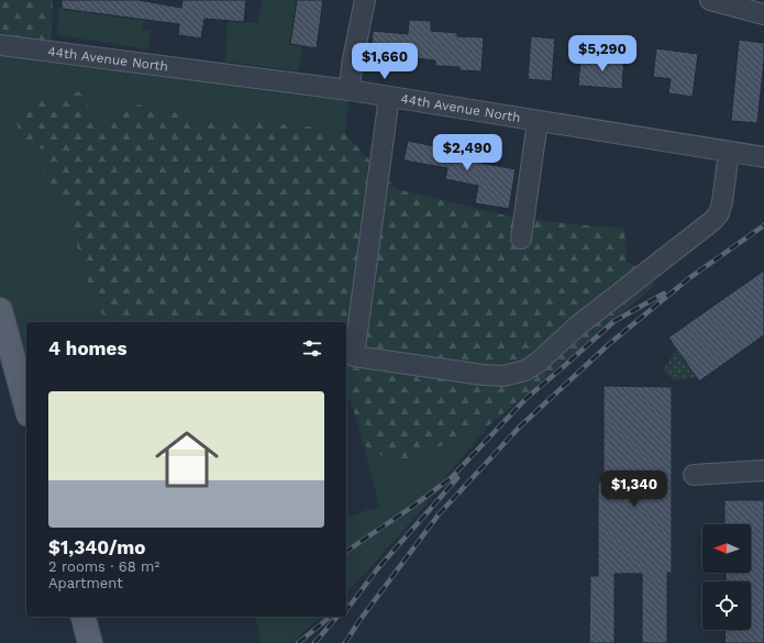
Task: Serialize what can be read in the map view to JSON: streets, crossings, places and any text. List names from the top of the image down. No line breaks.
{"streets":{"street":["44th Avenue North"]},"north":"left","page":{"price":["$5,290","$1,660","$2,490","$1,340"],"heading":"4 homes","list":[{"name":"$1,340/mo","note":"2 rooms · 68 m² · Apartment"}]}}
